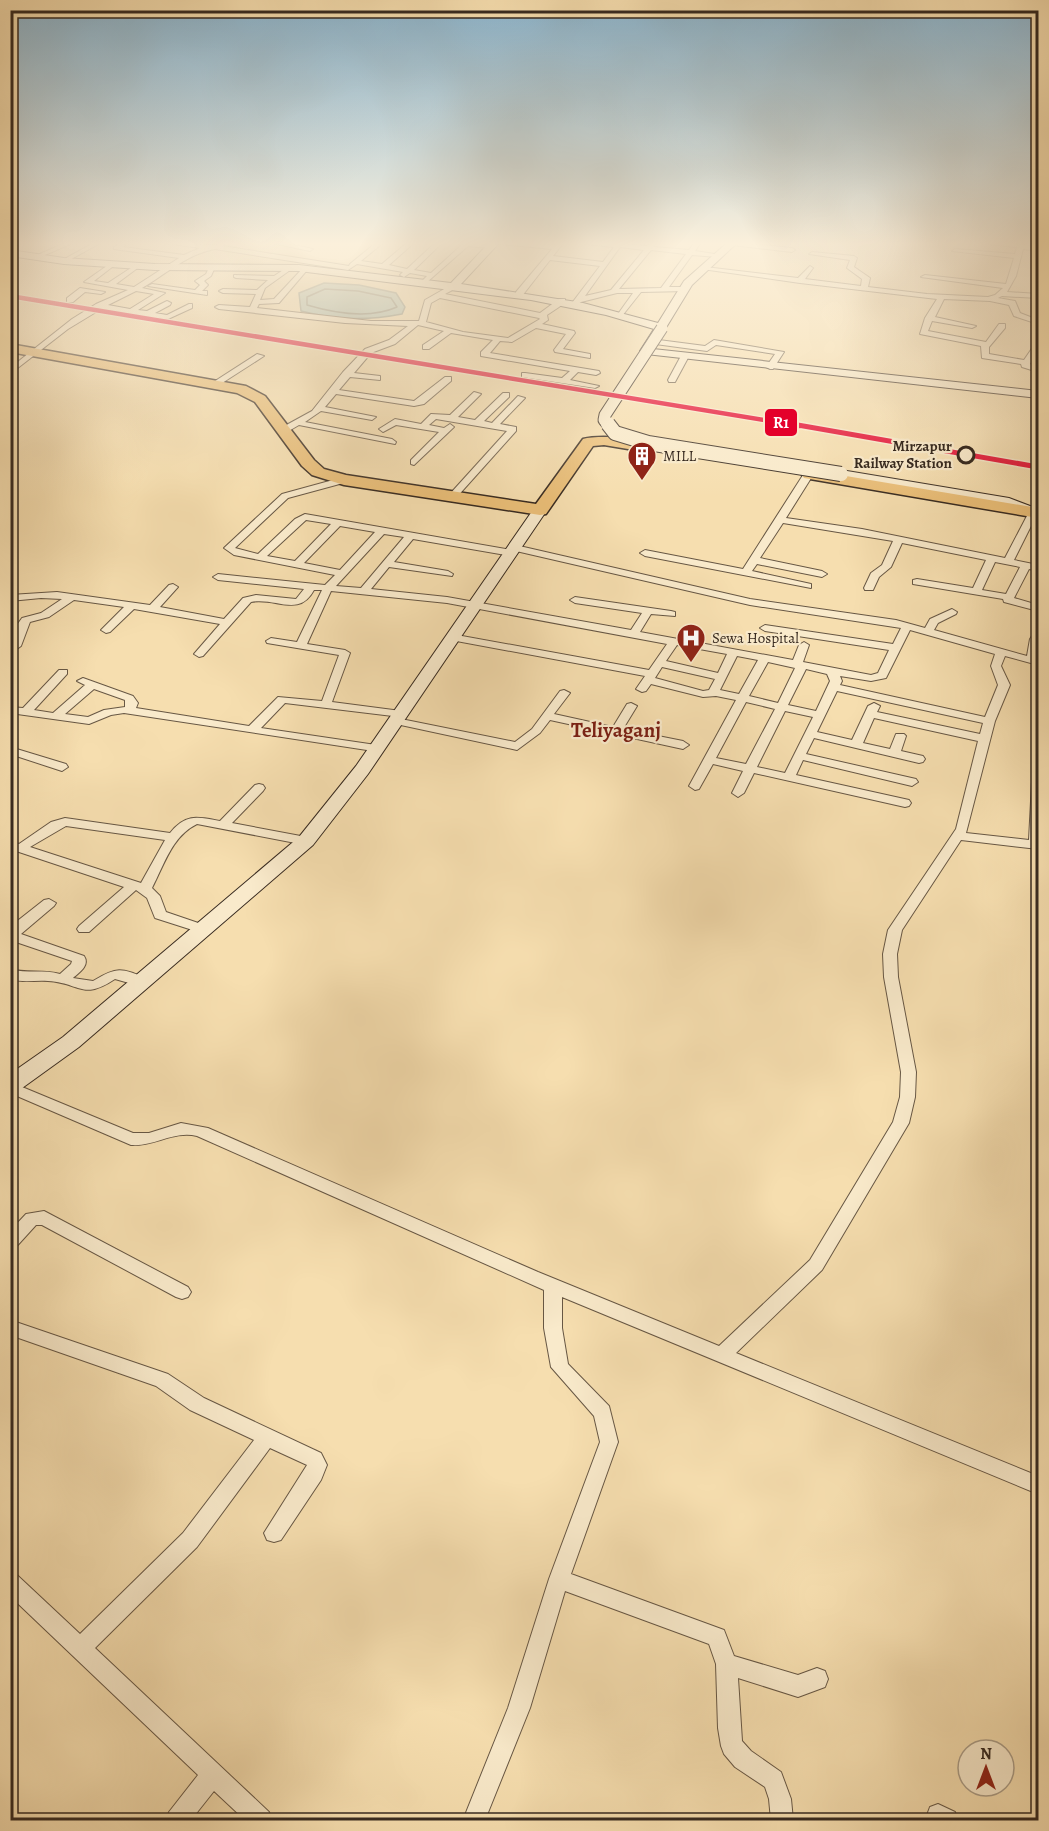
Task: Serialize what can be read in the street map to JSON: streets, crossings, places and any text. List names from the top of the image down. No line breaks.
{"districts":["Teliyaganj"],"places":{"other":["Mirzapur Railway Station"],"building":["MILL"],"hospital":["Sewa Hospital"]},"lines":["transit line R1"],"north":"top"}
